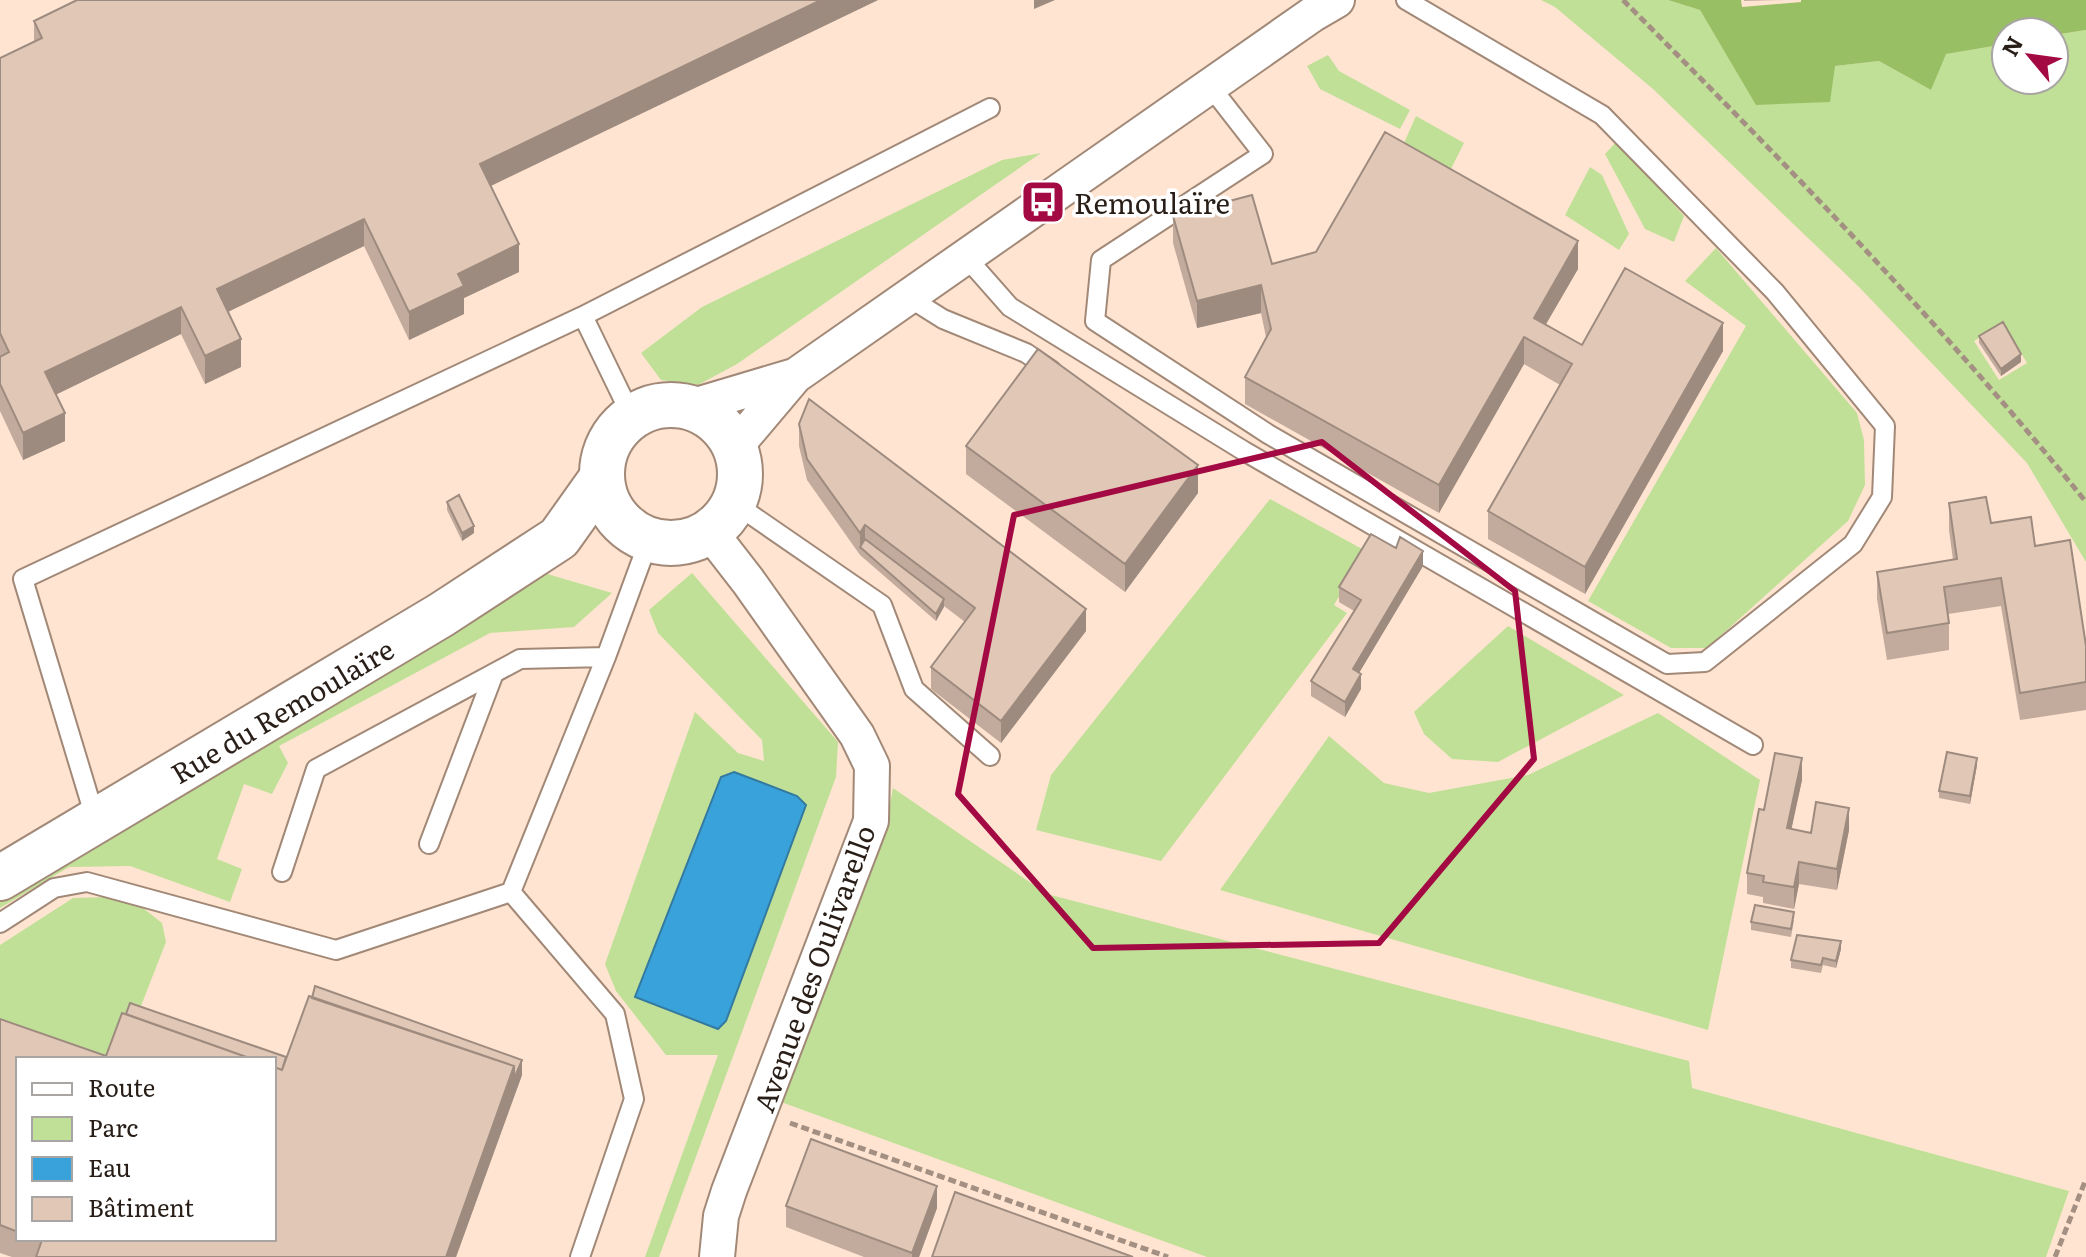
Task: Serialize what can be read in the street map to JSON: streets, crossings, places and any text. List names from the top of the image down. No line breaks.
{"streets":{"street":["Rue du Remoulaïre","Avenue des Oulivarello"]},"crossings":[["Rue du Remoulaïre","Avenue des Oulivarello"]],"places":{"bus stop":["Remoulaïre"]},"legend":["Route","Parc","Eau","Bâtiment"],"north":"top left"}
